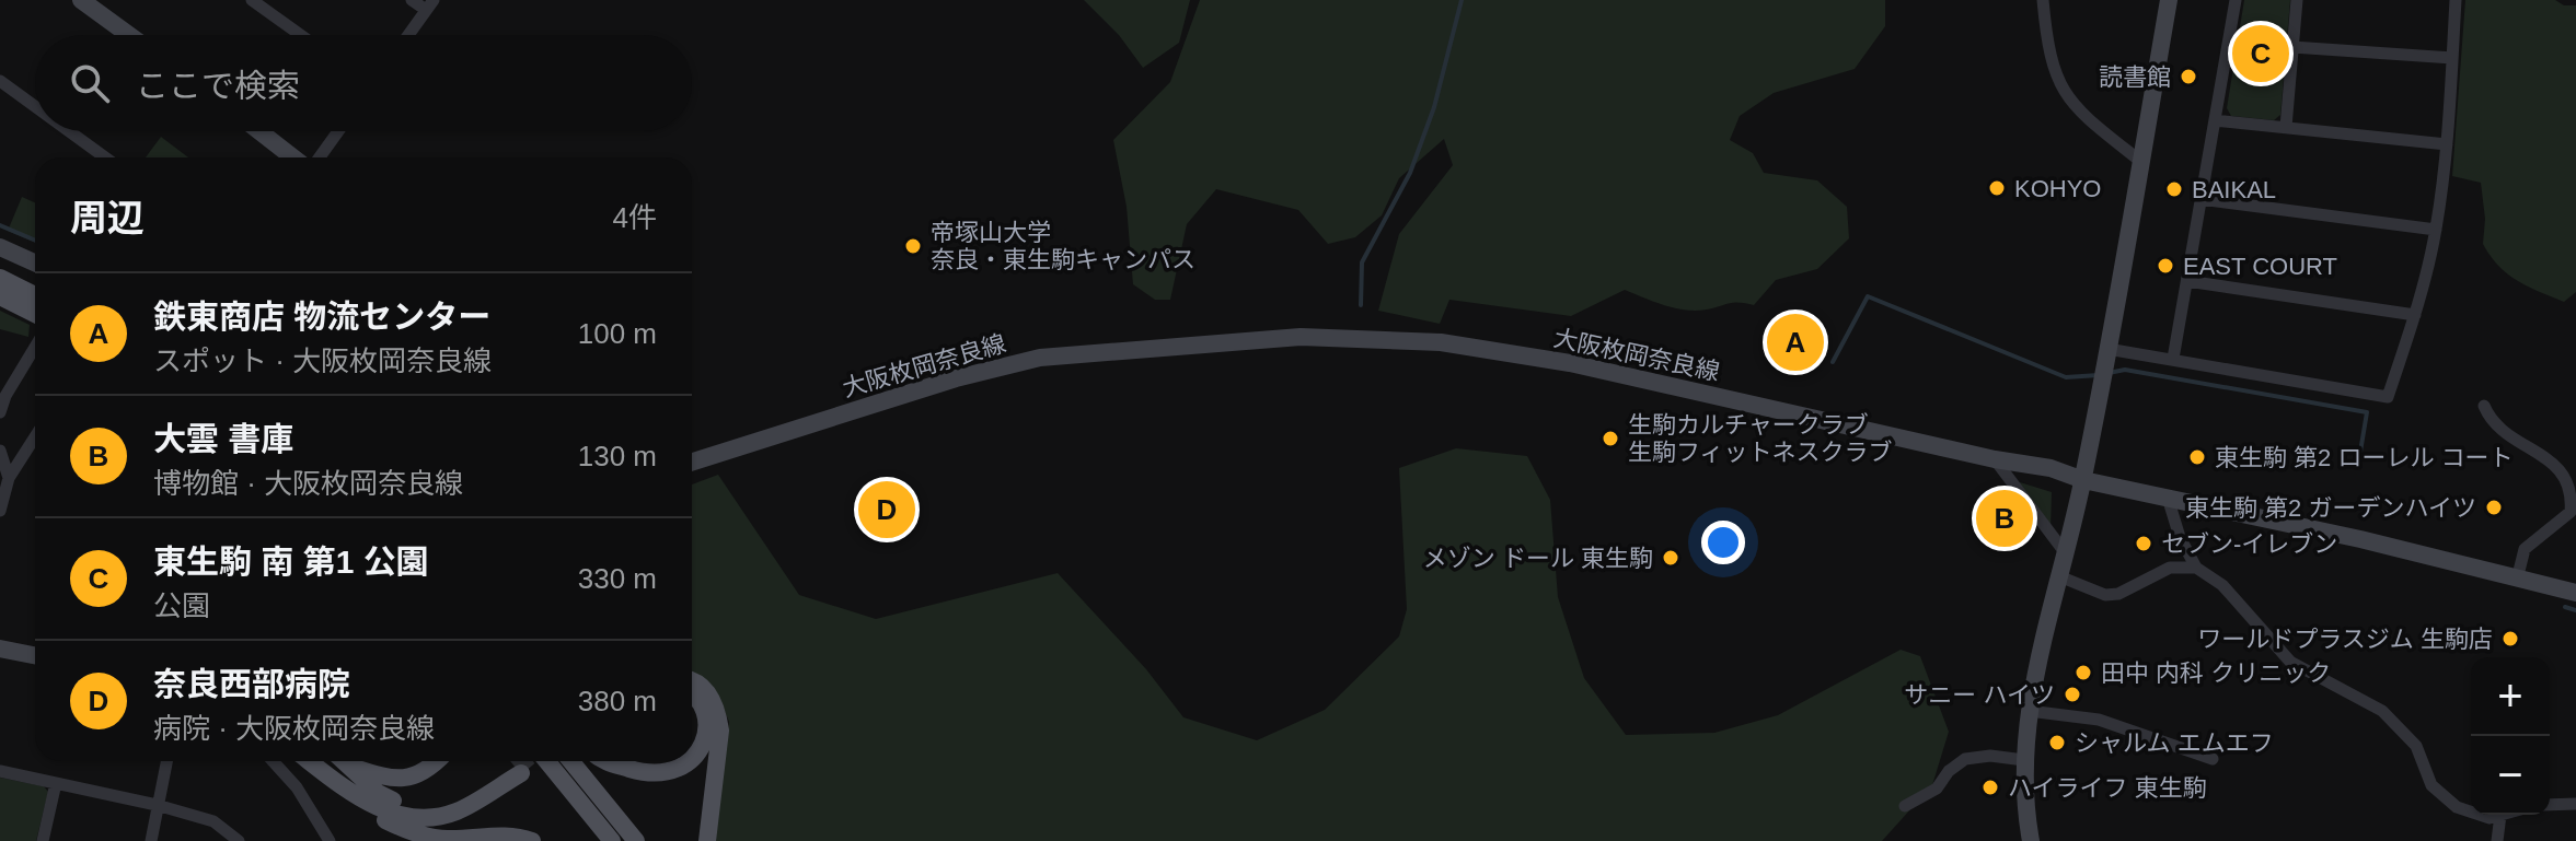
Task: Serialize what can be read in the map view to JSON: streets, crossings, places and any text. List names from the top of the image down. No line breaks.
{"streets":{"main road":["大阪枚岡奈良線"]},"places":["読書館","KOHYO","BAIKAL","帝塚山大学 奈良・東生駒キャンパス","EAST COURT","生駒カルチャークラブ 生駒フィットネスクラブ","東生駒 第2 ローレル コート","東生駒 第2 ガーデンハイツ","セブン-イレブン","メゾン ドール 東生駒","ワールドプラスジム 生駒店","田中 内科 クリニック","サニー ハイツ","シャルム エムエフ","ハイライフ 東生駒"],"page":{"pins":["C","A","D","B"],"search":"ここで検索","heading":["周辺","4件"],"list":[{"mark":"A","name":"鉄東商店 物流センター","note":"スポット · 大阪枚岡奈良線","value":"100 m"},{"mark":"B","name":"大雲 書庫","note":"博物館 · 大阪枚岡奈良線","value":"130 m"},{"mark":"C","name":"東生駒 南 第1 公園","note":"公園","value":"330 m"},{"mark":"D","name":"奈良西部病院","note":"病院 · 大阪枚岡奈良線","value":"380 m"}],"map_buttons":["+","−"]}}
